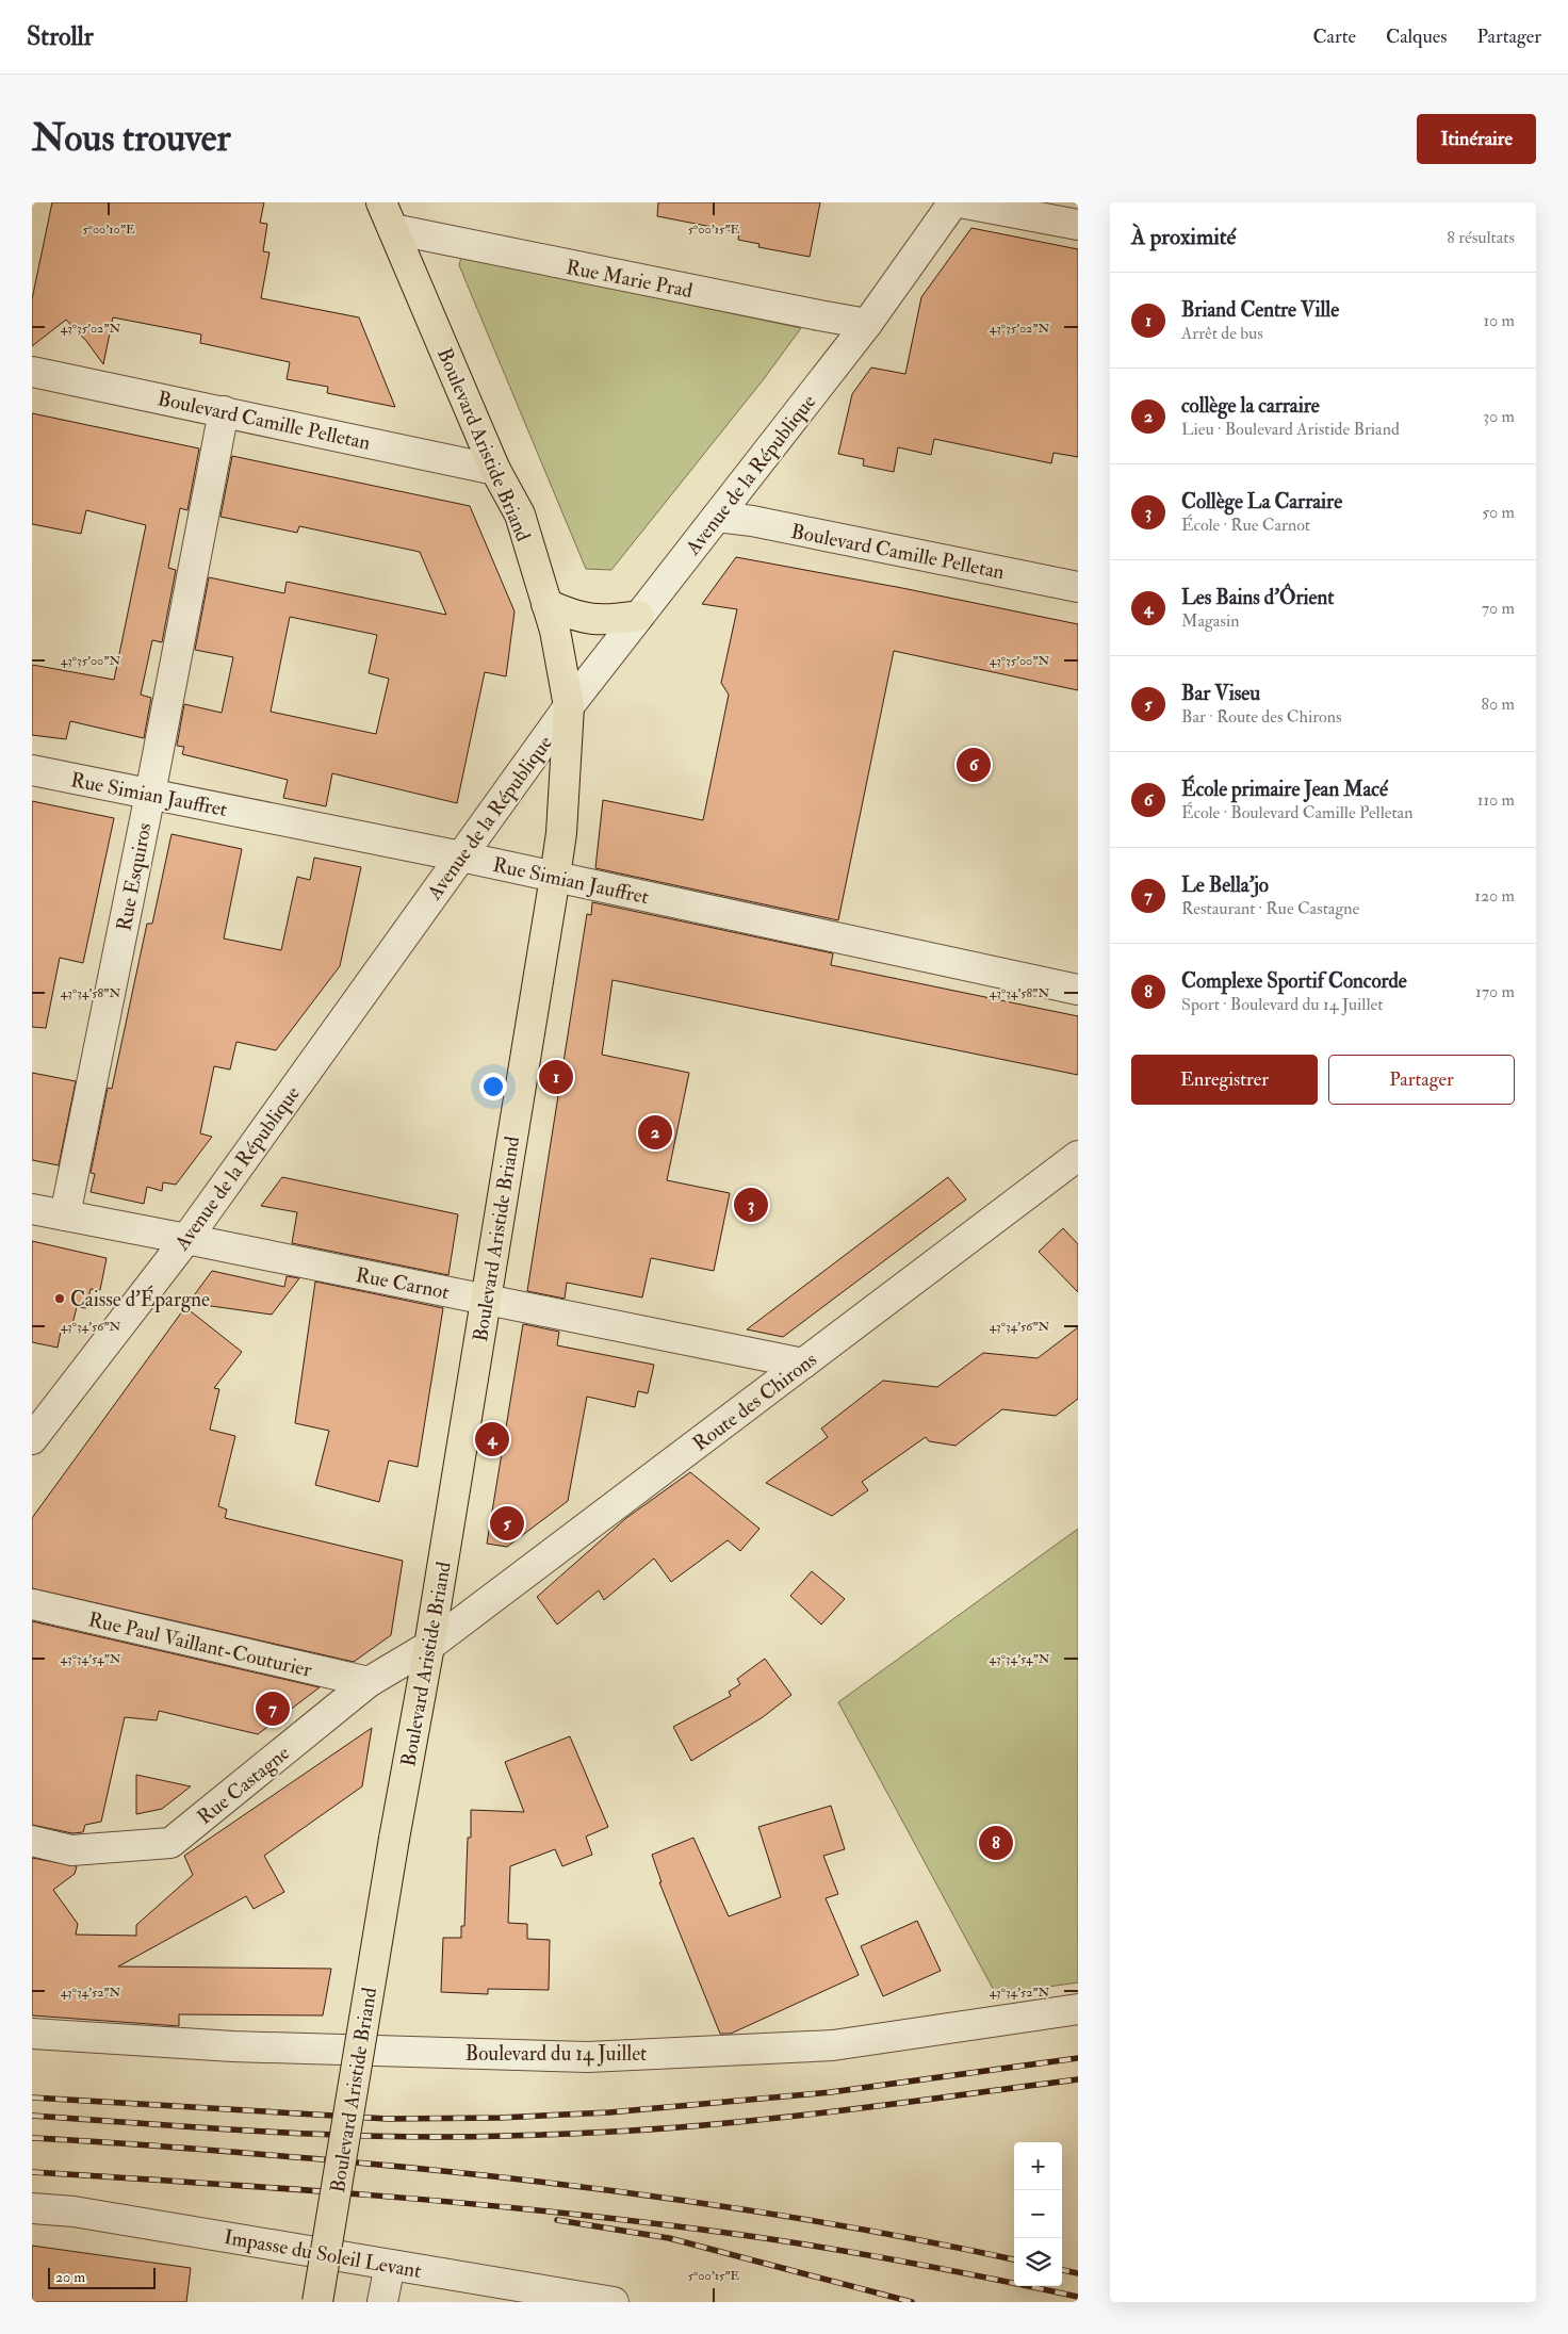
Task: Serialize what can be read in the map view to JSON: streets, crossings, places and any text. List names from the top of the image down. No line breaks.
{"streets":{"main road":["Boulevard Aristide Briand"],"street":["Rue Marie Prad","Boulevard Camille Pelletan","Avenue de la République","Rue Simian Jauffret","Rue Esquiros","Rue Carnot","Route des Chirons","Rue Paul Vaillant-Couturier","Rue Castagne","Boulevard du 14 Juillet","Impasse du Soleil Levant"]},"crossings":[["Rue Marie Prad","Boulevard Aristide Briand"],["Rue Marie Prad","Avenue de la République"],["Boulevard Camille Pelletan","Boulevard Aristide Briand"],["Boulevard Camille Pelletan","Avenue de la République"],["Boulevard Camille Pelletan","Rue Esquiros"],["Boulevard Aristide Briand","Avenue de la République"],["Boulevard Aristide Briand","Rue Simian Jauffret"],["Boulevard Aristide Briand","Rue Carnot"],["Boulevard Aristide Briand","Route des Chirons"],["Boulevard Aristide Briand","Rue Castagne"],["Avenue de la République","Rue Simian Jauffret"],["Avenue de la République","Rue Carnot"],["Rue Simian Jauffret","Rue Esquiros"],["Rue Esquiros","Rue Carnot"],["Rue Carnot","Route des Chirons"],["Route des Chirons","Rue Castagne"],["Rue Paul Vaillant-Couturier","Rue Castagne"]],"places":["Caisse d'Épargne"],"scale_bar":"20 m","page":{"header":"Strollr","nav":["Carte","Calques","Partager"],"buttons":["Itinéraire",["Enregistrer","Partager"]],"title":"Nous trouver","heading":["À proximité","8 résultats"],"list":[{"mark":"1","name":"Briand Centre Ville","note":"Arrêt de bus","value":"10 m"},{"mark":"2","name":"collège la carraire","note":"Lieu · Boulevard Aristide Briand","value":"30 m"},{"mark":"3","name":"Collège La Carraire","note":"École · Rue Carnot","value":"50 m"},{"mark":"4","name":"Les Bains d'Ôrient","note":"Magasin","value":"70 m"},{"mark":"5","name":"Bar Viseu","note":"Bar · Route des Chirons","value":"80 m"},{"mark":"6","name":"École primaire Jean Macé","note":"École · Boulevard Camille Pelletan","value":"110 m"},{"mark":"7","name":"Le Bella'jo","note":"Restaurant · Rue Castagne","value":"120 m"},{"mark":"8","name":"Complexe Sportif Concorde","note":"Sport · Boulevard du 14 Juillet","value":"170 m"}],"pins":["6","1","2","3","4","5","7","8"],"map_buttons":["+","−"],"scale":"20 m"},"coordinates":["5°00'10\"E","5°00'15\"E","43°35'02\"N","43°35'00\"N","43°34'58\"N","43°34'56\"N","43°34'54\"N","43°34'52\"N"]}
